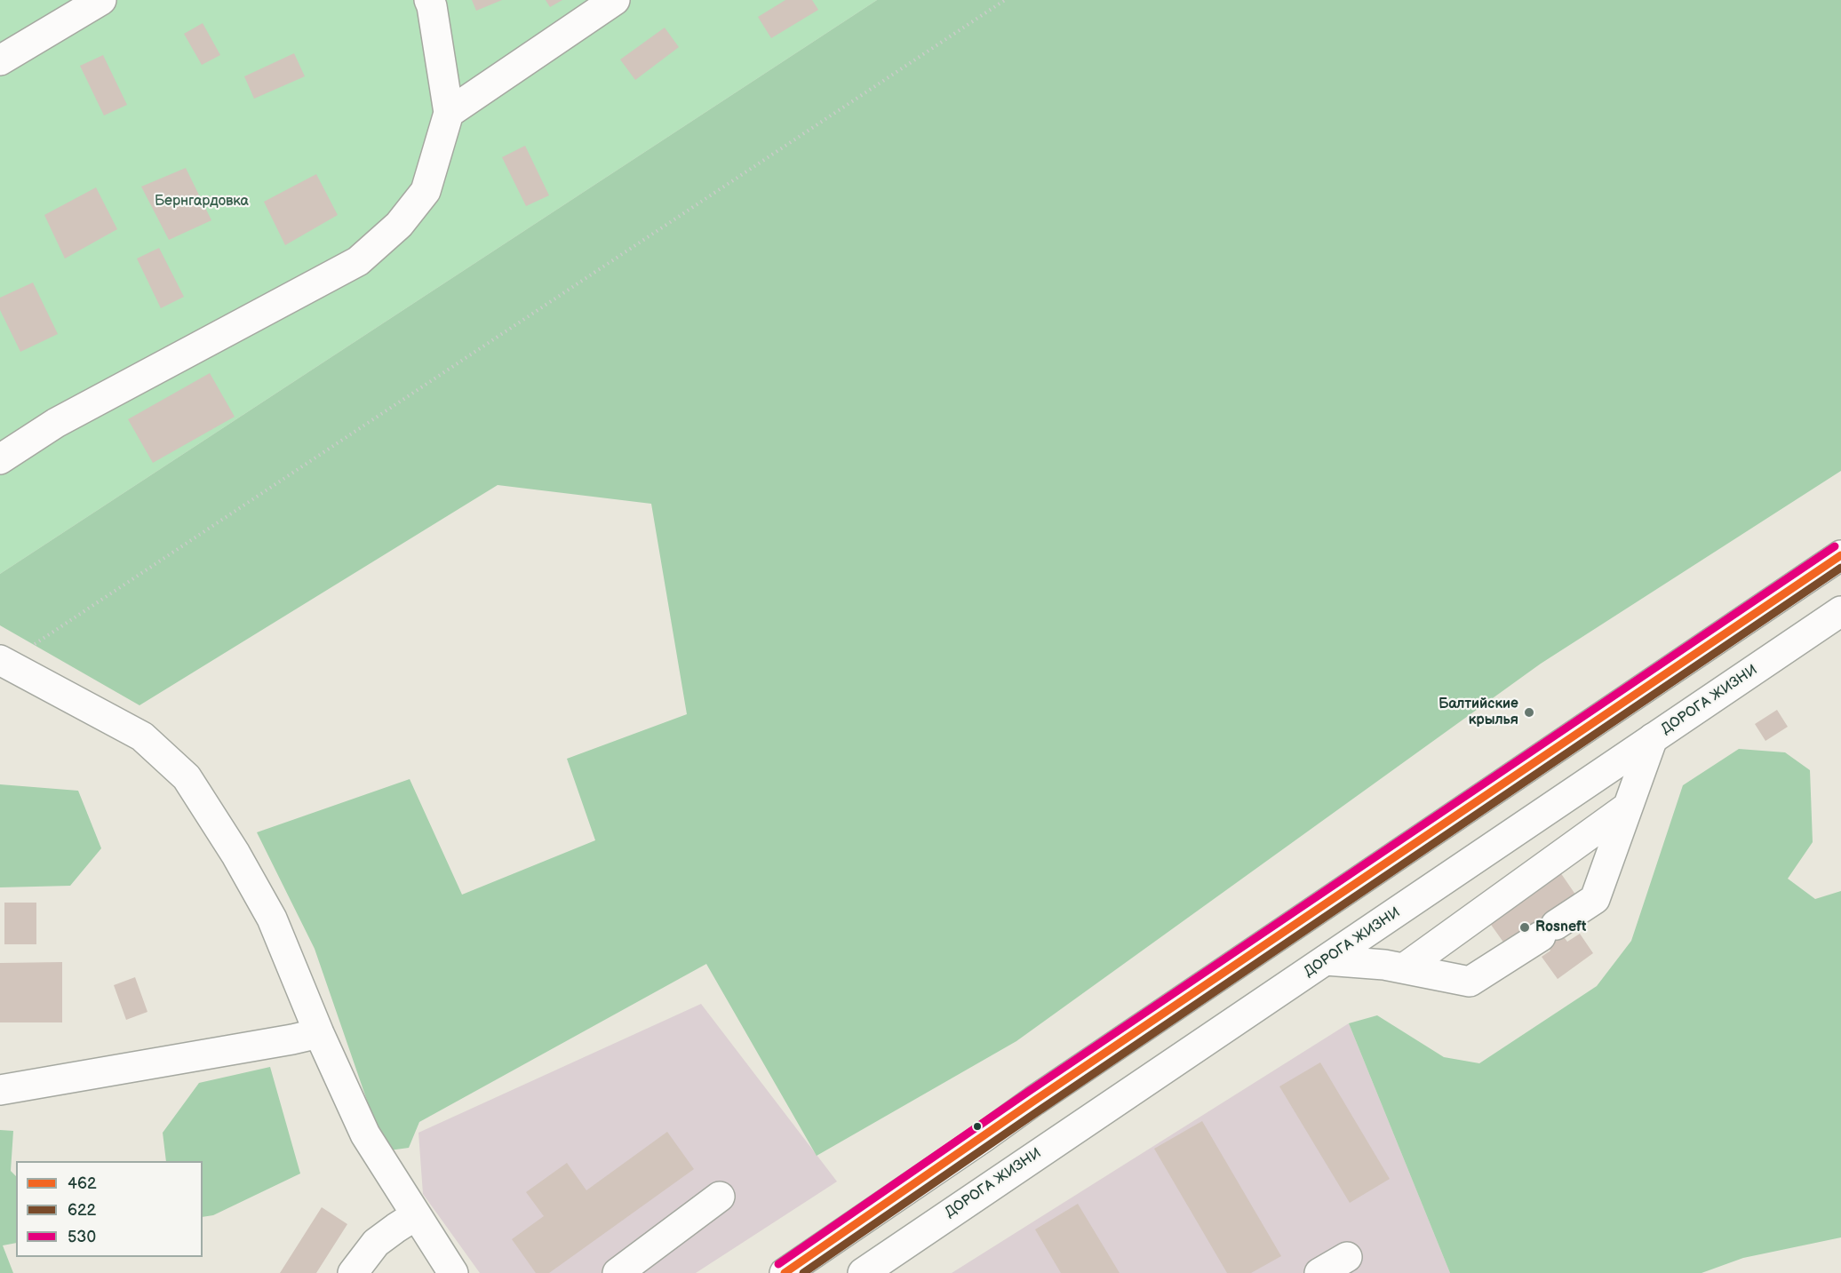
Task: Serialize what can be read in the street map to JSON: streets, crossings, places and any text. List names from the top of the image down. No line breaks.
{"streets":{"main road":["ДОРОГА ЖИЗНИ"]},"parks":["Бернгардовка"],"places":["Балтийские крылья","Rosneft"],"lines":["transit line 530","transit line 462","transit line 622"],"legend":["462","622","530"]}
